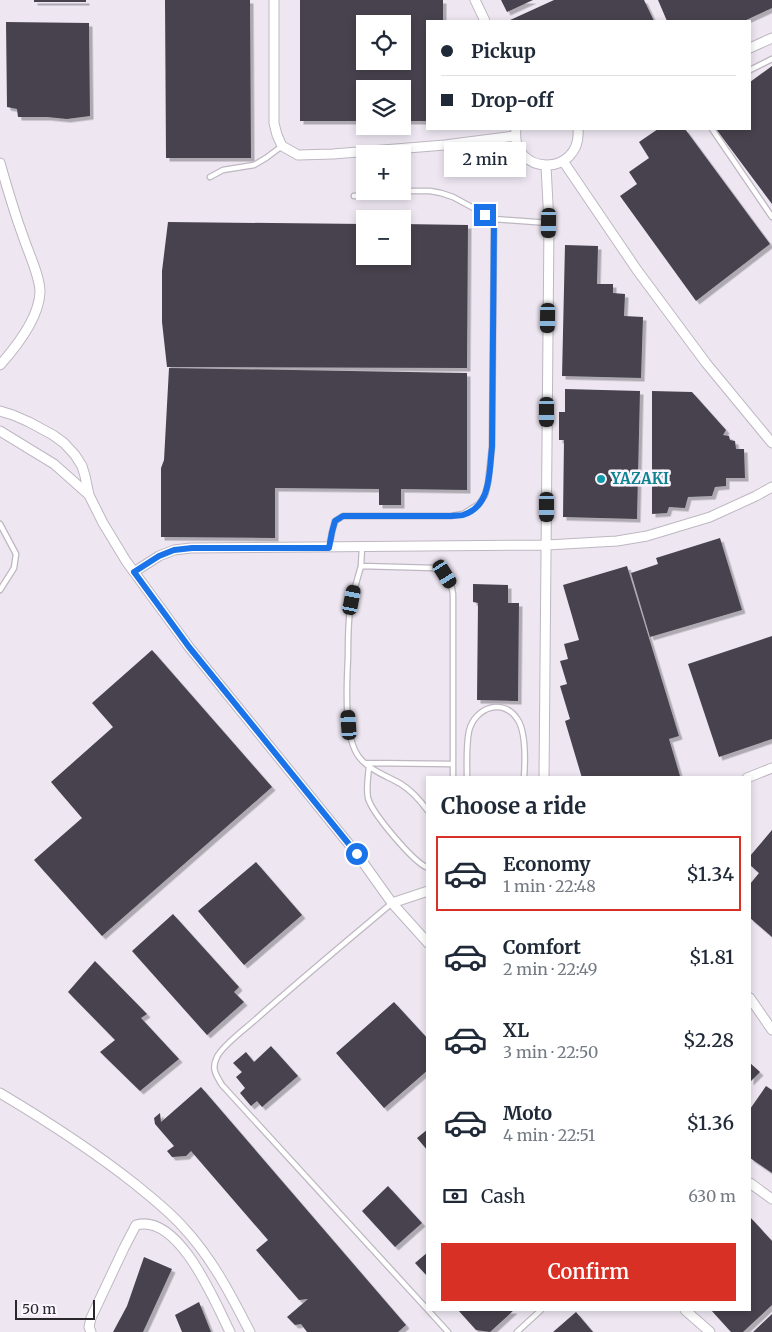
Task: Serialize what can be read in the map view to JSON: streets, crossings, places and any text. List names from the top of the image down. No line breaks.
{"places":["YAZAKI"],"scale_bar":"50 m","page":{"map_buttons":["+","−"],"banner":["Pickup","Drop-off"],"bubble":"2 min","heading":"Choose a ride","list":[{"name":"Economy","note":"1 min · 22:48","value":"$1.34"},{"name":"Comfort","note":"2 min · 22:49","value":"$1.81"},{"name":"XL","note":"3 min · 22:50","value":"$2.28"},{"name":"Moto","note":"4 min · 22:51","value":"$1.36"}],"pay":["Cash","630 m"],"buttons":"Confirm","scale":"50 m"}}
